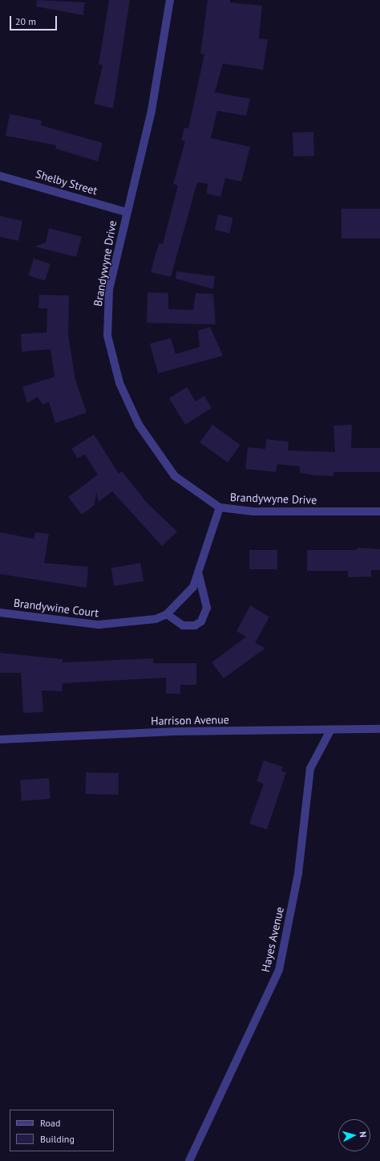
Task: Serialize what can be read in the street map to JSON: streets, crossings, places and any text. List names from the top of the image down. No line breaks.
{"streets":{"street":["Shelby Street","Brandywyne Drive","Brandywine Court","Harrison Avenue","Hayes Avenue"]},"crossings":[["Shelby Street","Brandywyne Drive"],["Brandywyne Drive","Brandywine Court"],["Harrison Avenue","Hayes Avenue"]],"legend":["Road","Building"],"scale_bar":"20 m","north":"right"}
